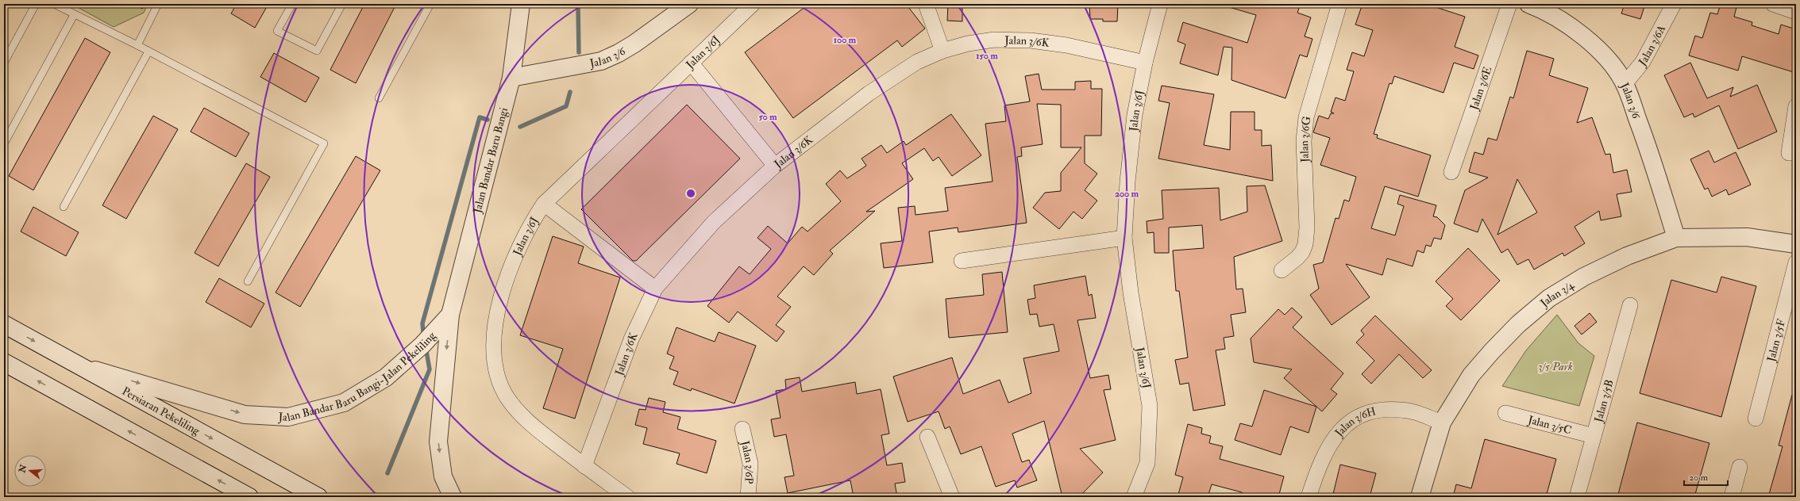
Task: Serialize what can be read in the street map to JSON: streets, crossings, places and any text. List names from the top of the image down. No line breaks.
{"streets":{"street":["Jalan 3/6K","Jalan 3/6A","Jalan 3/6J","Jalan 3/6","Jalan 3/6E","Jalan 3/6G","Jalan Bandar Baru Bangi","Jalan 3/4","Jalan 3/5F","Jalan Bandar Baru Bangi-Jalan Pekeliling","Jalan 3/5B","Persiaran Pekeliling","Jalan 3/6H","Jalan 3/5C","Jalan 3/6P"]},"crossings":[["Jalan 3/6K","Jalan 3/6J"],["Jalan 3/6A","Jalan 3/6"],["Jalan 3/6","Jalan Bandar Baru Bangi"],["Jalan 3/6","Jalan 3/4"],["Jalan Bandar Baru Bangi","Jalan Bandar Baru Bangi-Jalan Pekeliling"],["Jalan 3/4","Jalan 3/6H"],["Jalan Bandar Baru Bangi-Jalan Pekeliling","Persiaran Pekeliling"],["Jalan 3/5B","Jalan 3/5C"]],"parks":["3/5 Park"],"scale_bar":"20 m","north":"left","rings":["100 m","150 m","50 m","200 m"]}
